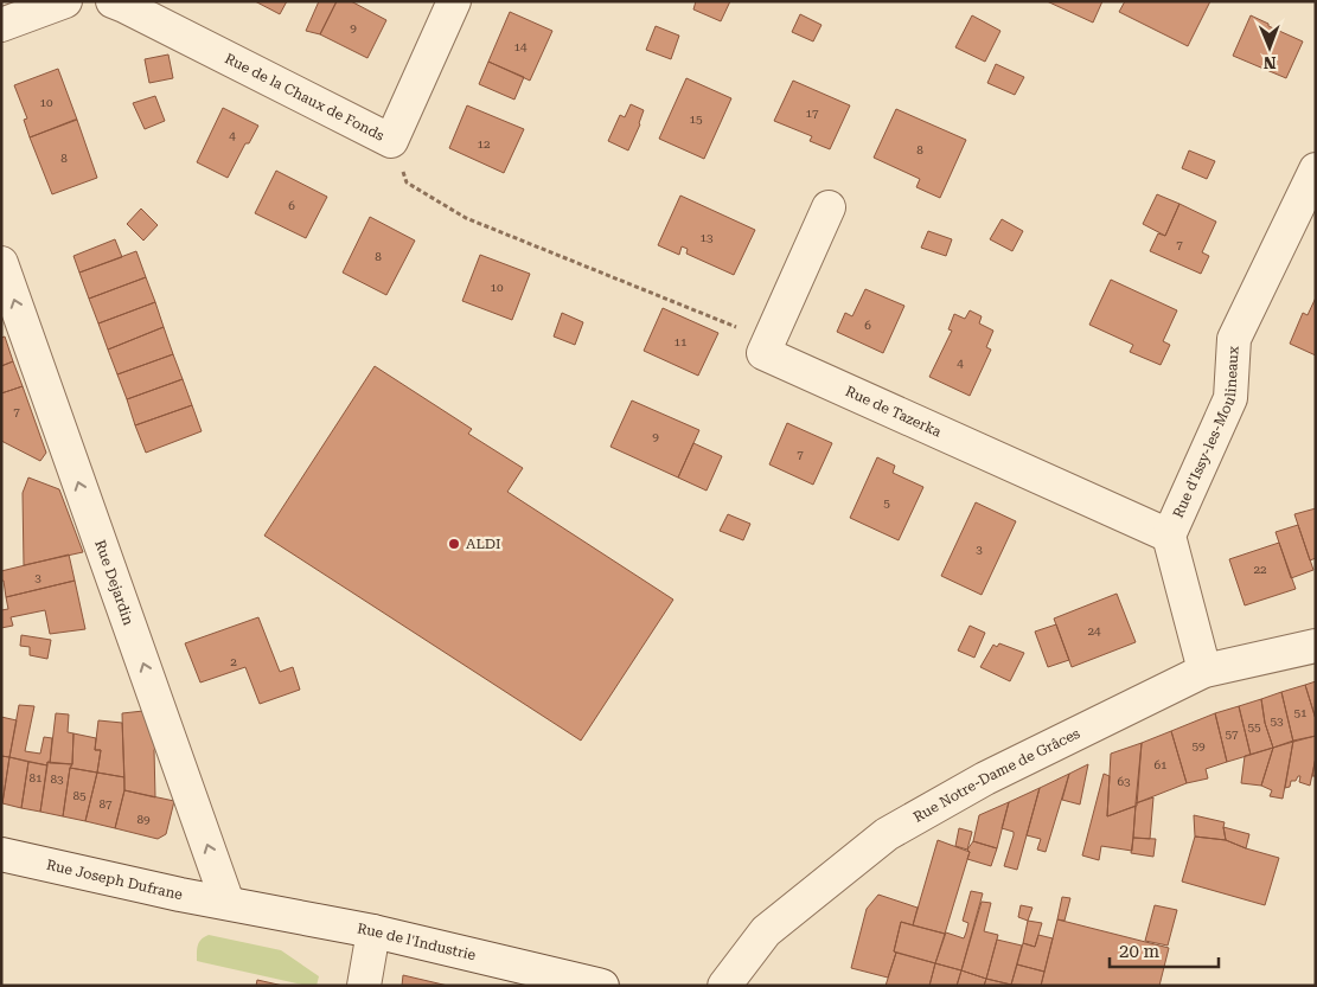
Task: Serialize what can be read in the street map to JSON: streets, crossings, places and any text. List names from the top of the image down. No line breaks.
{"streets":{"street":["Rue de la Chaux de Fonds","Rue de Tazerka","Rue d'Issy-les-Moulineaux","Rue Dejardin","Rue Notre-Dame de Grâces","Rue Joseph Dufrane","Rue de l'Industrie"]},"crossings":[["Rue de Tazerka","Rue d'Issy-les-Moulineaux"],["Rue d'Issy-les-Moulineaux","Rue Notre-Dame de Grâces"],["Rue Dejardin","Rue Joseph Dufrane"],["Rue Dejardin","Rue de l'Industrie"],["Rue Joseph Dufrane","Rue de l'Industrie"]],"one_way":["Rue Dejardin"],"places":["ALDI"],"house_numbers":["9","14","10","17","15","4","12","8","8","6","13","7","8","10","6","11","4","7","9","7","5","3","22","3","24","2","51","53","55","57","59","61","81","83","63","85","87","89"],"scale_bar":"20 m","north":"bottom"}
